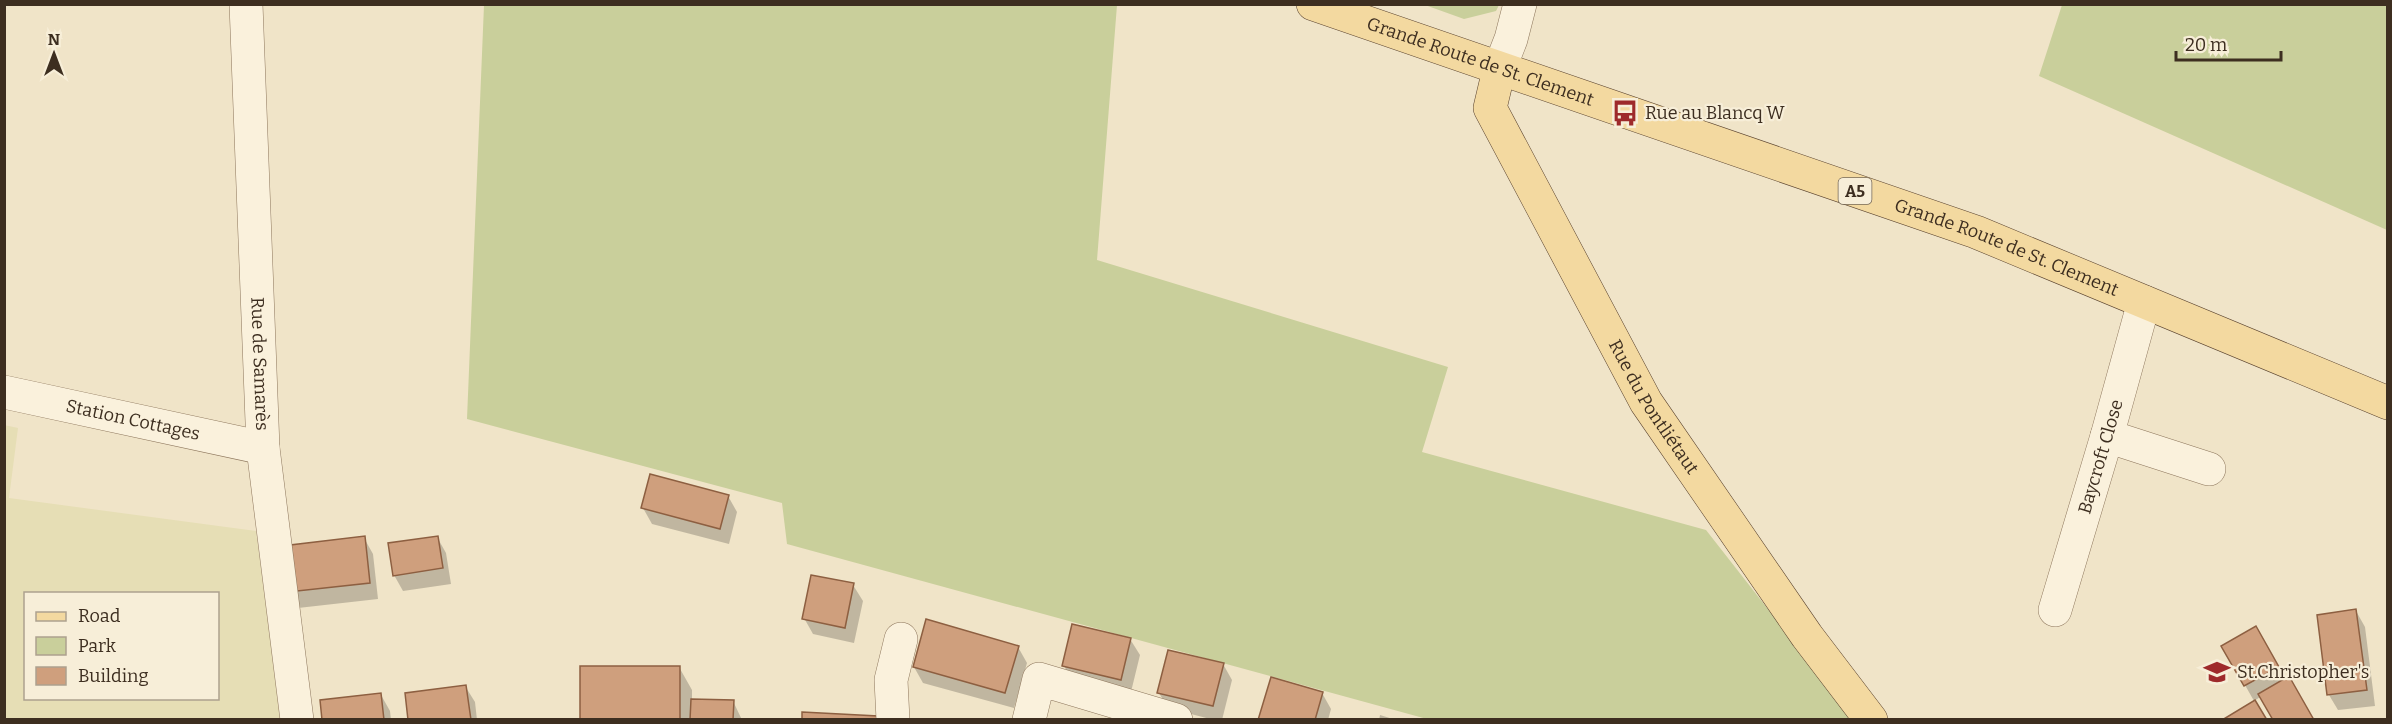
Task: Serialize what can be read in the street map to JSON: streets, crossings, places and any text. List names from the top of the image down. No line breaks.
{"streets":{"main road":["Grande Route de St. Clement","A5","Rue du Pontliétaut"],"street":["Rue de Samarès","Station Cottages","Baycroft Close"]},"crossings":[["Grande Route de St. Clement","Rue du Pontliétaut"],["Grande Route de St. Clement","Baycroft Close"],["Rue de Samarès","Station Cottages"]],"places":{"bus stop":["Rue au Blancq W"],"school or university":["St.Christopher's"]},"legend":["Road","Park","Building"],"scale_bar":"20 m","north":"top"}
